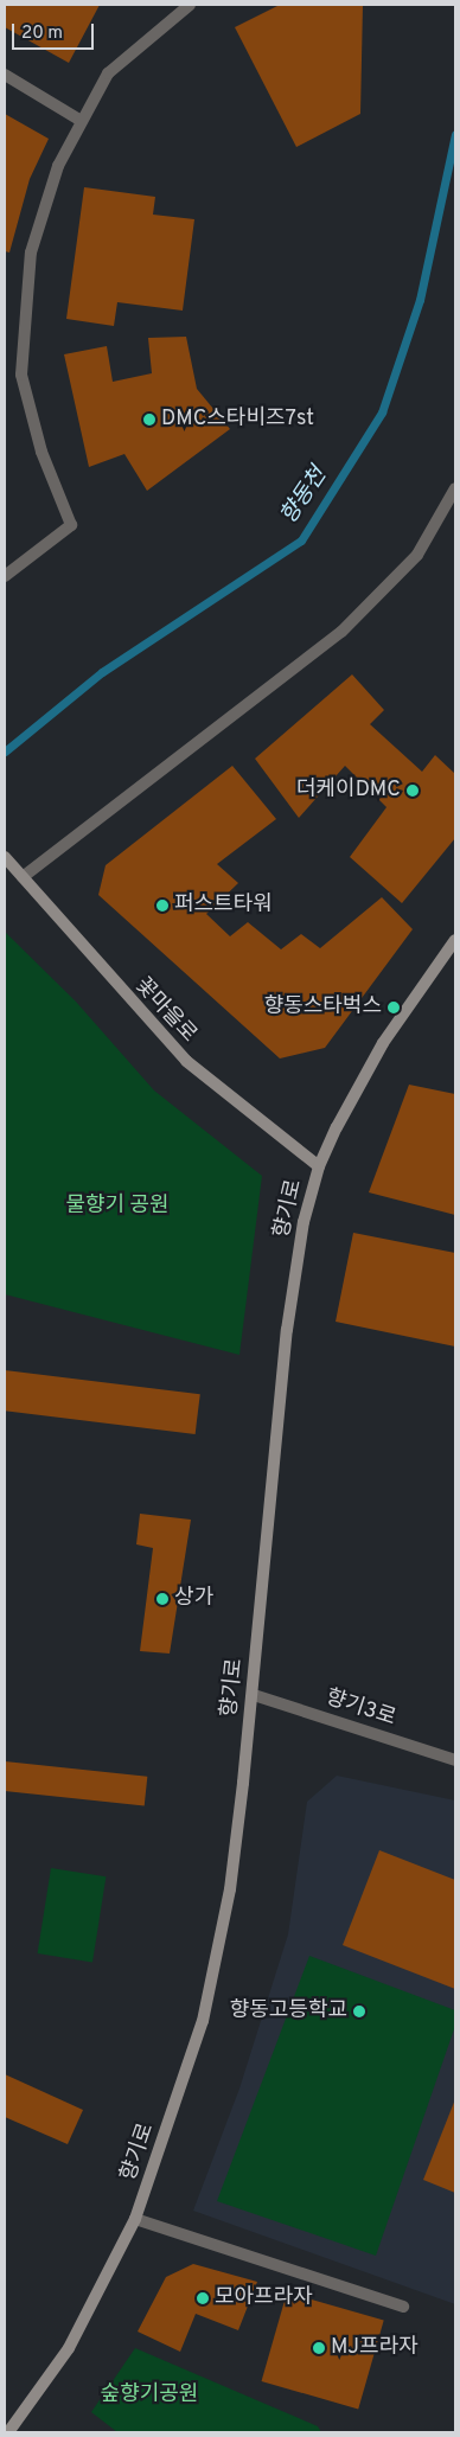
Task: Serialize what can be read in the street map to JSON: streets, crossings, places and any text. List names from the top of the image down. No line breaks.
{"streets":{"main road":["꽃마을로","향기로"],"street":["향기3로"]},"crossings":[["꽃마을로","향기로"],["향기로","향기3로"]],"water":["향동천"],"parks":["물향기 공원","숲향기공원"],"places":["DMC스타비즈7st","더케이DMC","퍼스트타워","향동스타벅스","상가","향동고등학교","모아프라자","MJ프라자"],"scale_bar":"20 m"}
